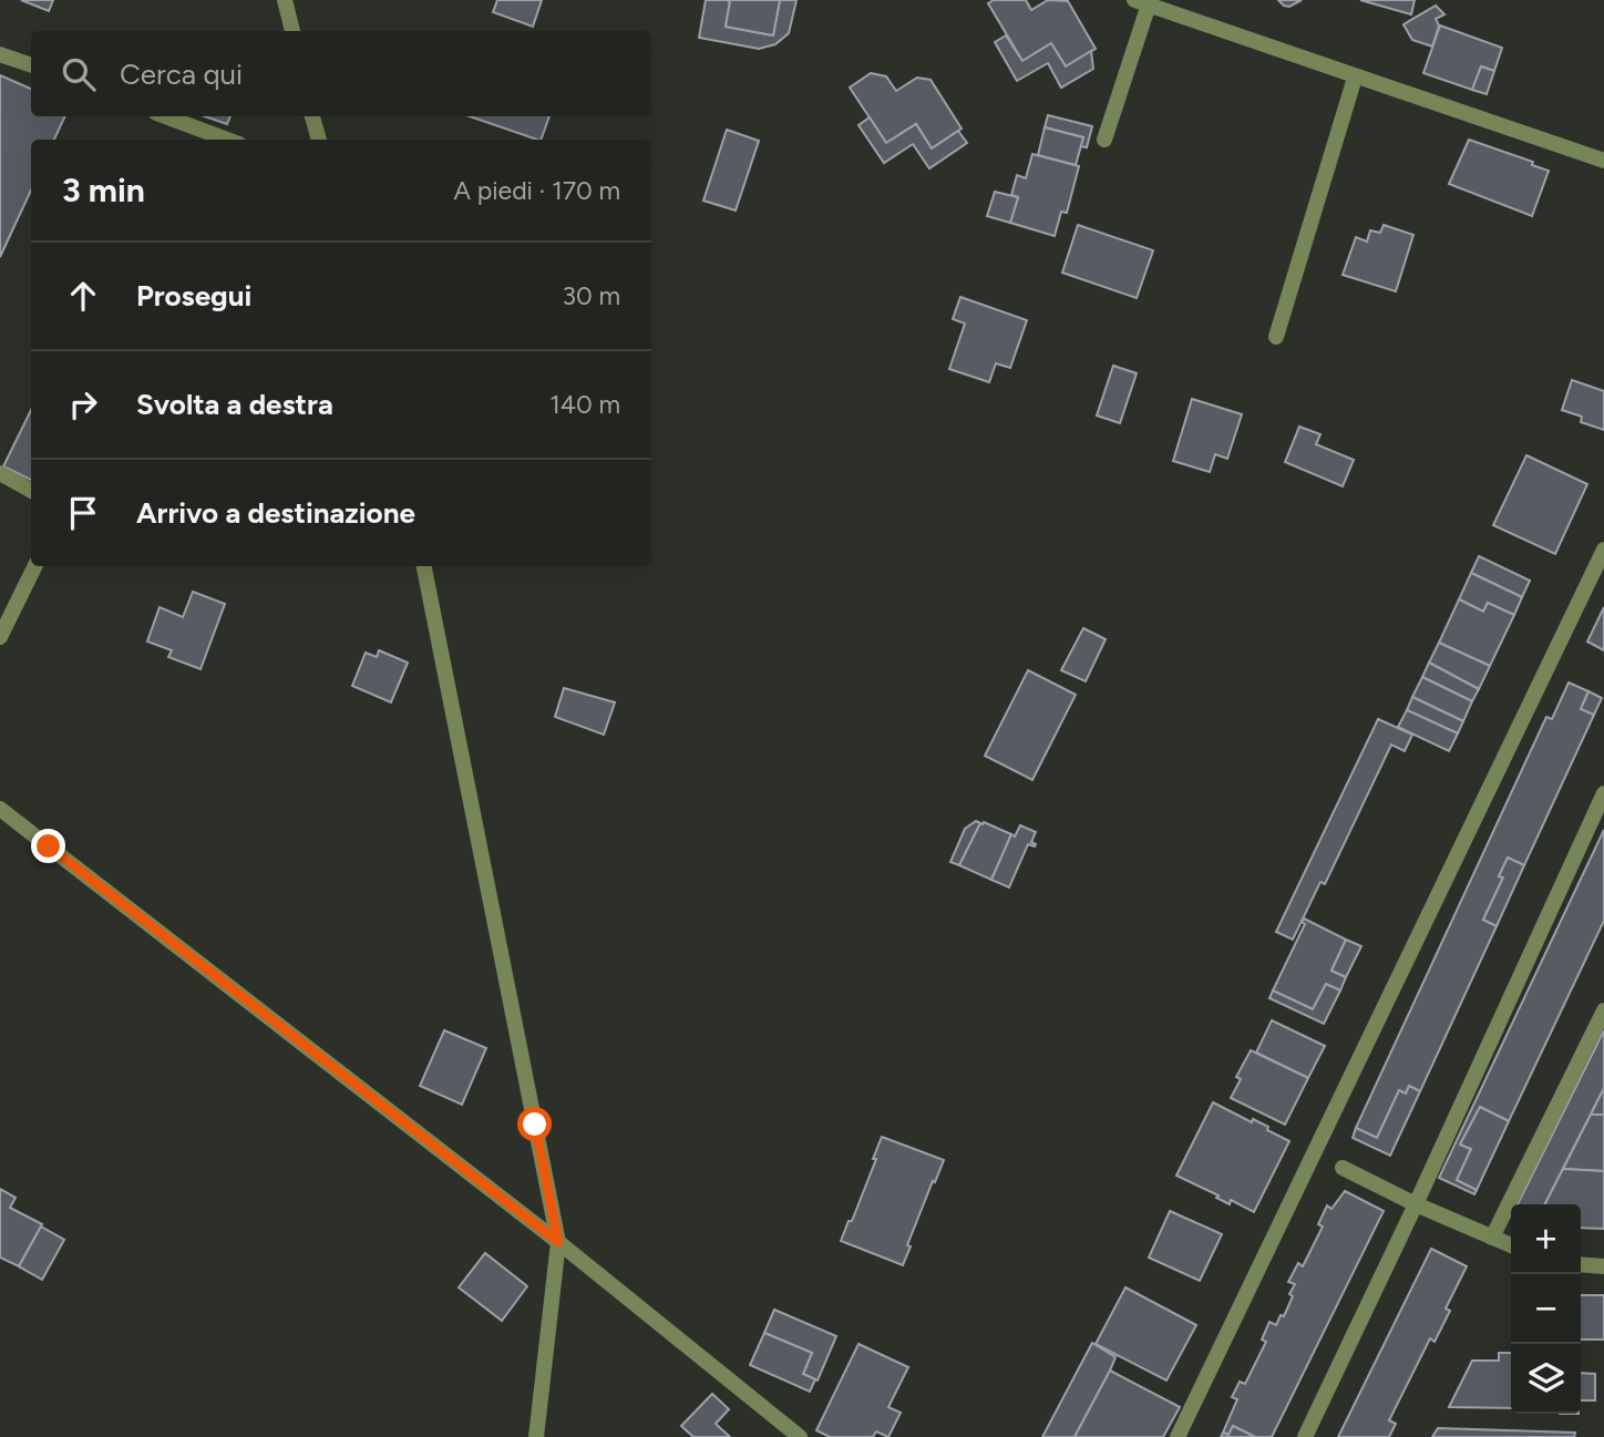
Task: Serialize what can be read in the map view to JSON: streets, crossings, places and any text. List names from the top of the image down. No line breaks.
{"page":{"search":"Cerca qui","heading":["3 min","A piedi · 170 m"],"list":[["Prosegui","30 m"],["Svolta a destra","140 m"],"Arrivo a destinazione"],"map_buttons":["+","−"]}}
